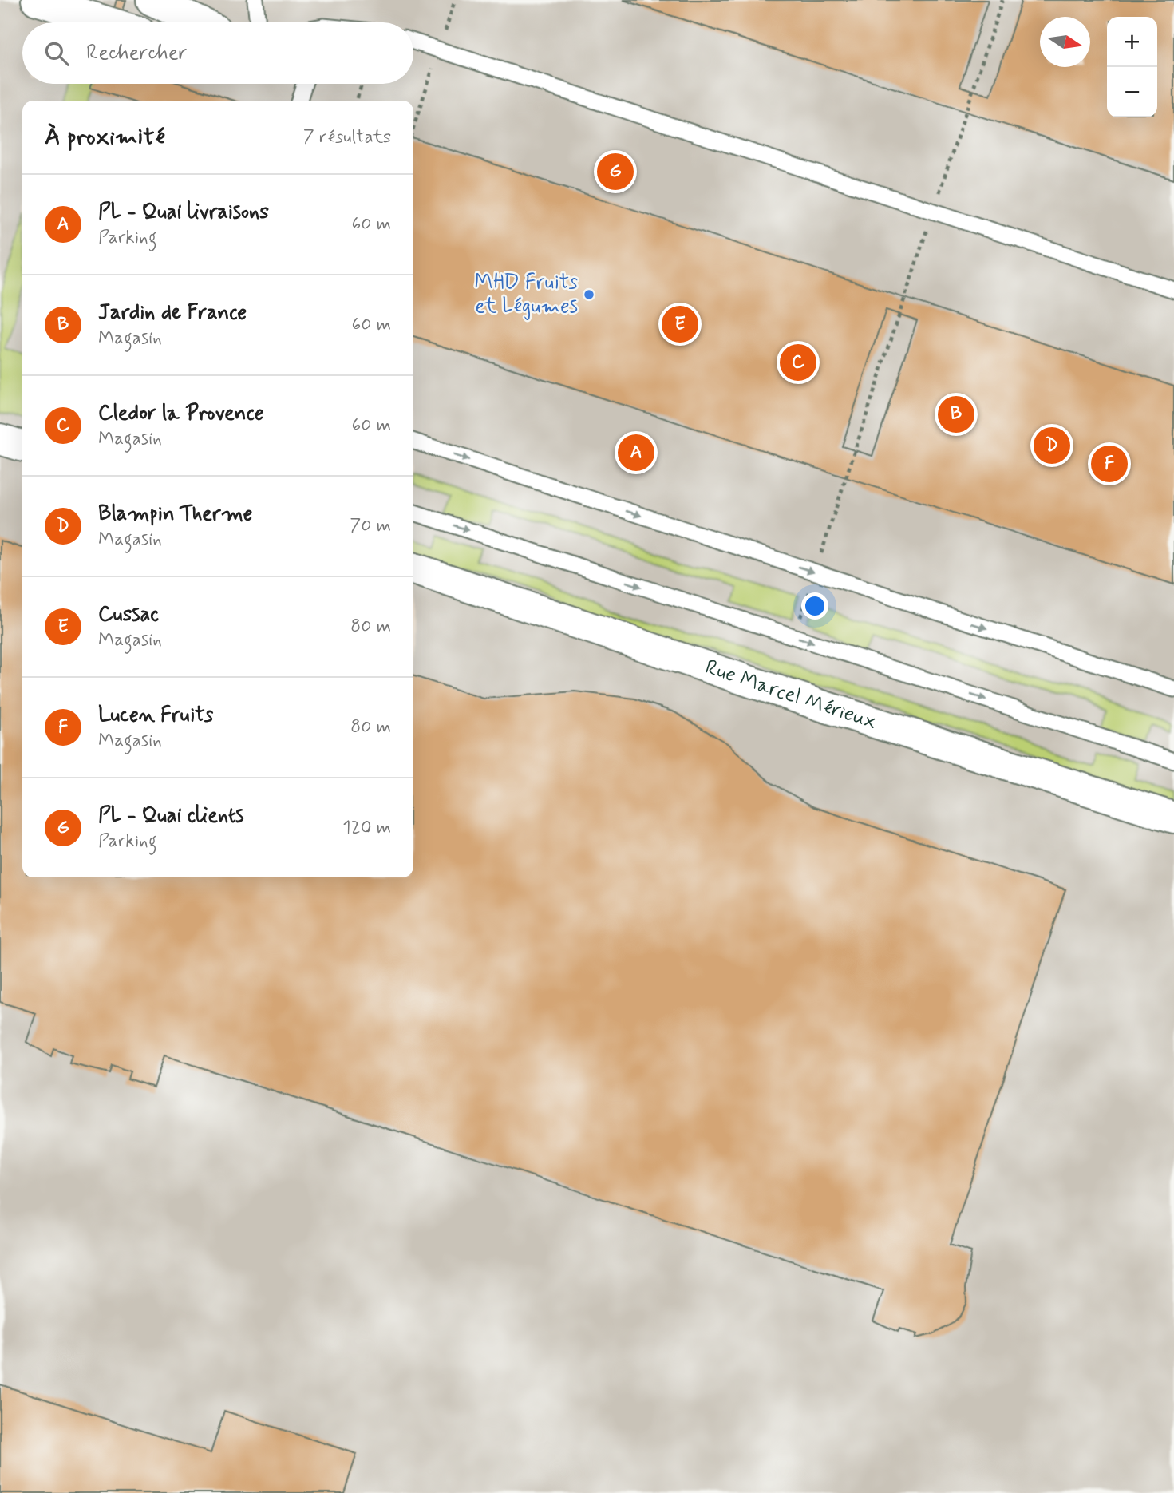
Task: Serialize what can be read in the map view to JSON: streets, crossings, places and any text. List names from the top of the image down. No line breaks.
{"streets":{"street":["Rue Marcel Mérieux"]},"places":["MHD Fruits et Légumes"],"north":"right","page":{"map_buttons":["+","−"],"search":"Rechercher","heading":["À proximité","7 résultats"],"pins":["G","E","C","B","D","A","F"],"list":[{"mark":"A","name":"PL - Quai livraisons","note":"Parking","value":"60 m"},{"mark":"B","name":"Jardin de France","note":"Magasin","value":"60 m"},{"mark":"C","name":"Cledor la Provence","note":"Magasin","value":"60 m"},{"mark":"D","name":"Blampin Therme","note":"Magasin","value":"70 m"},{"mark":"E","name":"Cussac","note":"Magasin","value":"80 m"},{"mark":"F","name":"Lucen Fruits","note":"Magasin","value":"80 m"},{"mark":"G","name":"PL - Quai clients","note":"Parking","value":"120 m"}]}}
